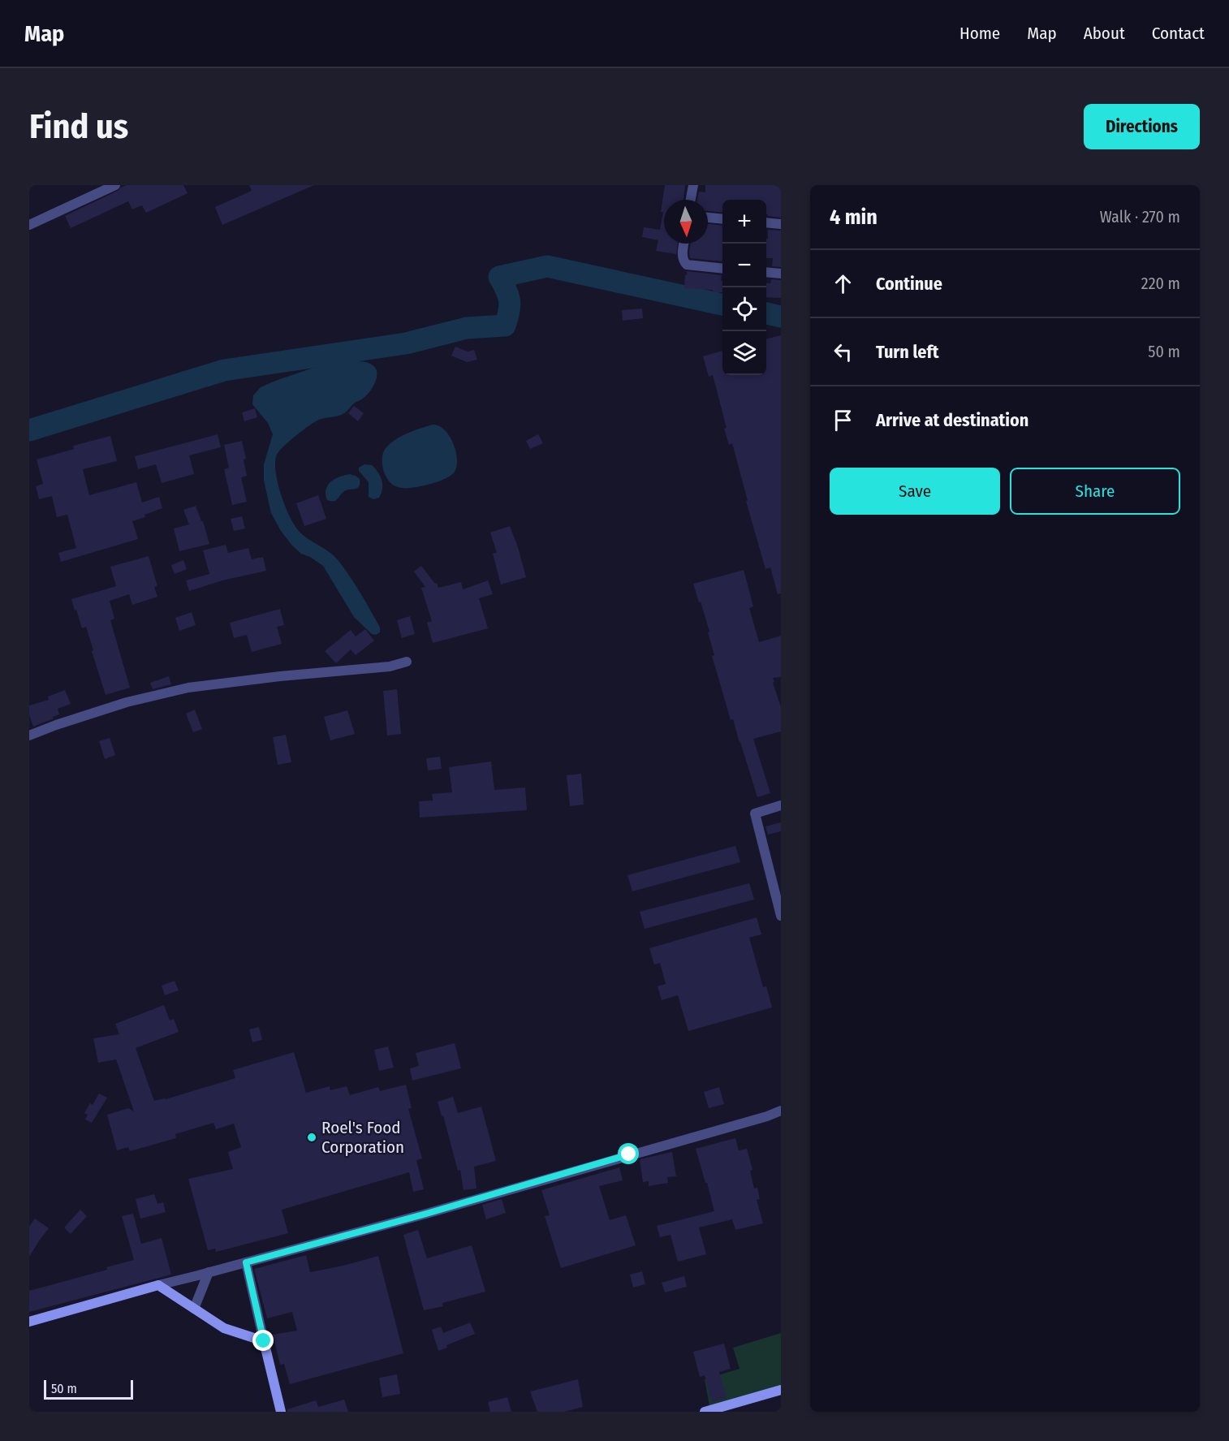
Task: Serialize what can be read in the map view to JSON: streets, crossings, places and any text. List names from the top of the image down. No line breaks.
{"places":["Roel's Food Corporation"],"scale_bar":"50 m","north":"bottom","page":{"header":"Map","nav":["Home","Map","About","Contact"],"buttons":["Directions",["Save","Share"]],"title":"Find us","heading":["4 min","Walk · 270 m"],"map_buttons":["+","−"],"list":[["Continue","220 m"],["Turn left","50 m"],"Arrive at destination"],"scale":"50 m"}}
